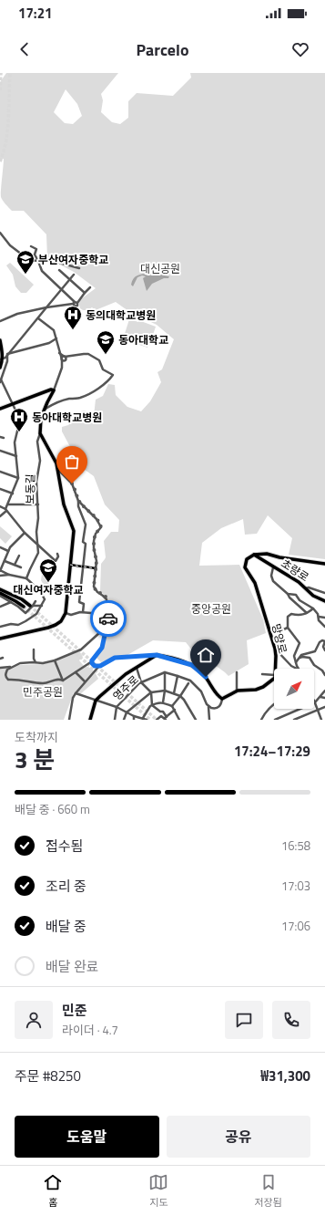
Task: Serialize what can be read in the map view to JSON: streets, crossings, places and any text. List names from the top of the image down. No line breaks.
{"streets":{"main road":["초량로","망양로"],"street":["보동길","영주로"]},"crossings":[["초량로","망양로"]],"parks":["대신공원","중앙공원","민주공원"],"places":{"school or university":["부산여자중학교","동아대학교","대신여자중학교"],"hospital":["동의대학교병원","동아대학교병원"]},"north":"top right","page":{"status":"17:21","header":"Parcelo","heading":["3 분","도착까지","17:24–17:29"],"panel":["민준","라이더 · 4.7","주문 #8250","₩31,300"],"bar":"배달 중 · 660 m","list":[["접수됨","16:58"],["조리 중","17:03"],["배달 중","17:06"],"배달 완료"],"buttons":["도움말","공유"],"tabs":["홈","지도","저장됨"]}}
